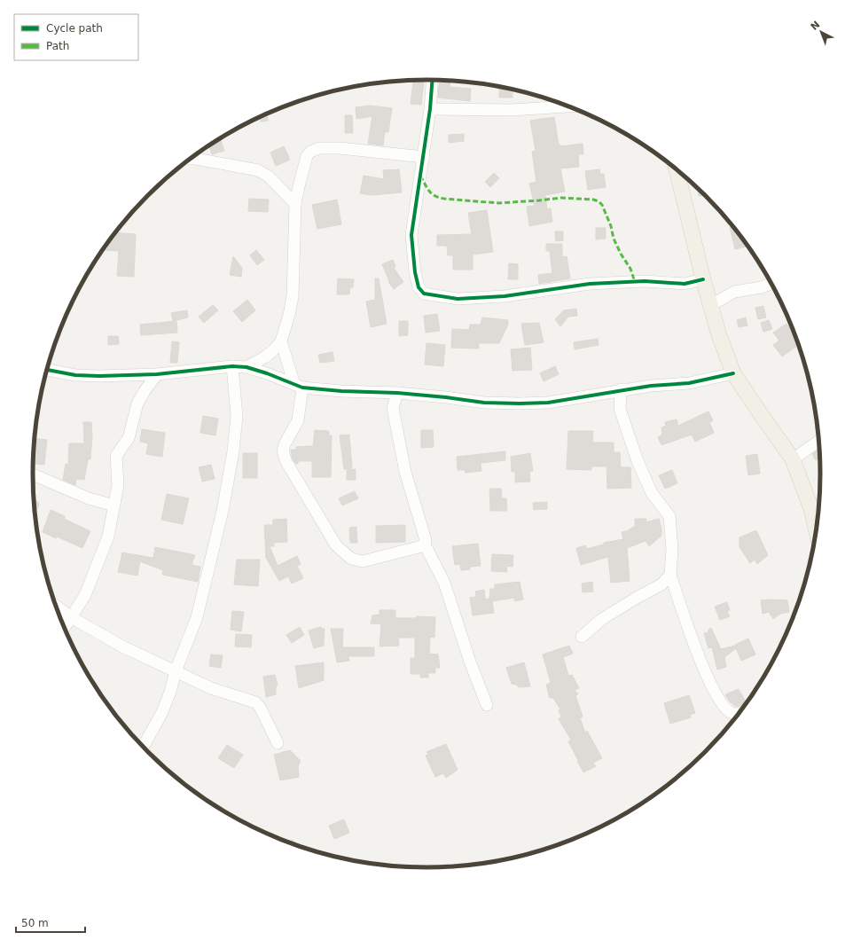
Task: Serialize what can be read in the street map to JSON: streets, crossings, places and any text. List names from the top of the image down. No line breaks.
{"legend":["Cycle path","Path"],"scale_bar":"50 m","north":"top left"}
